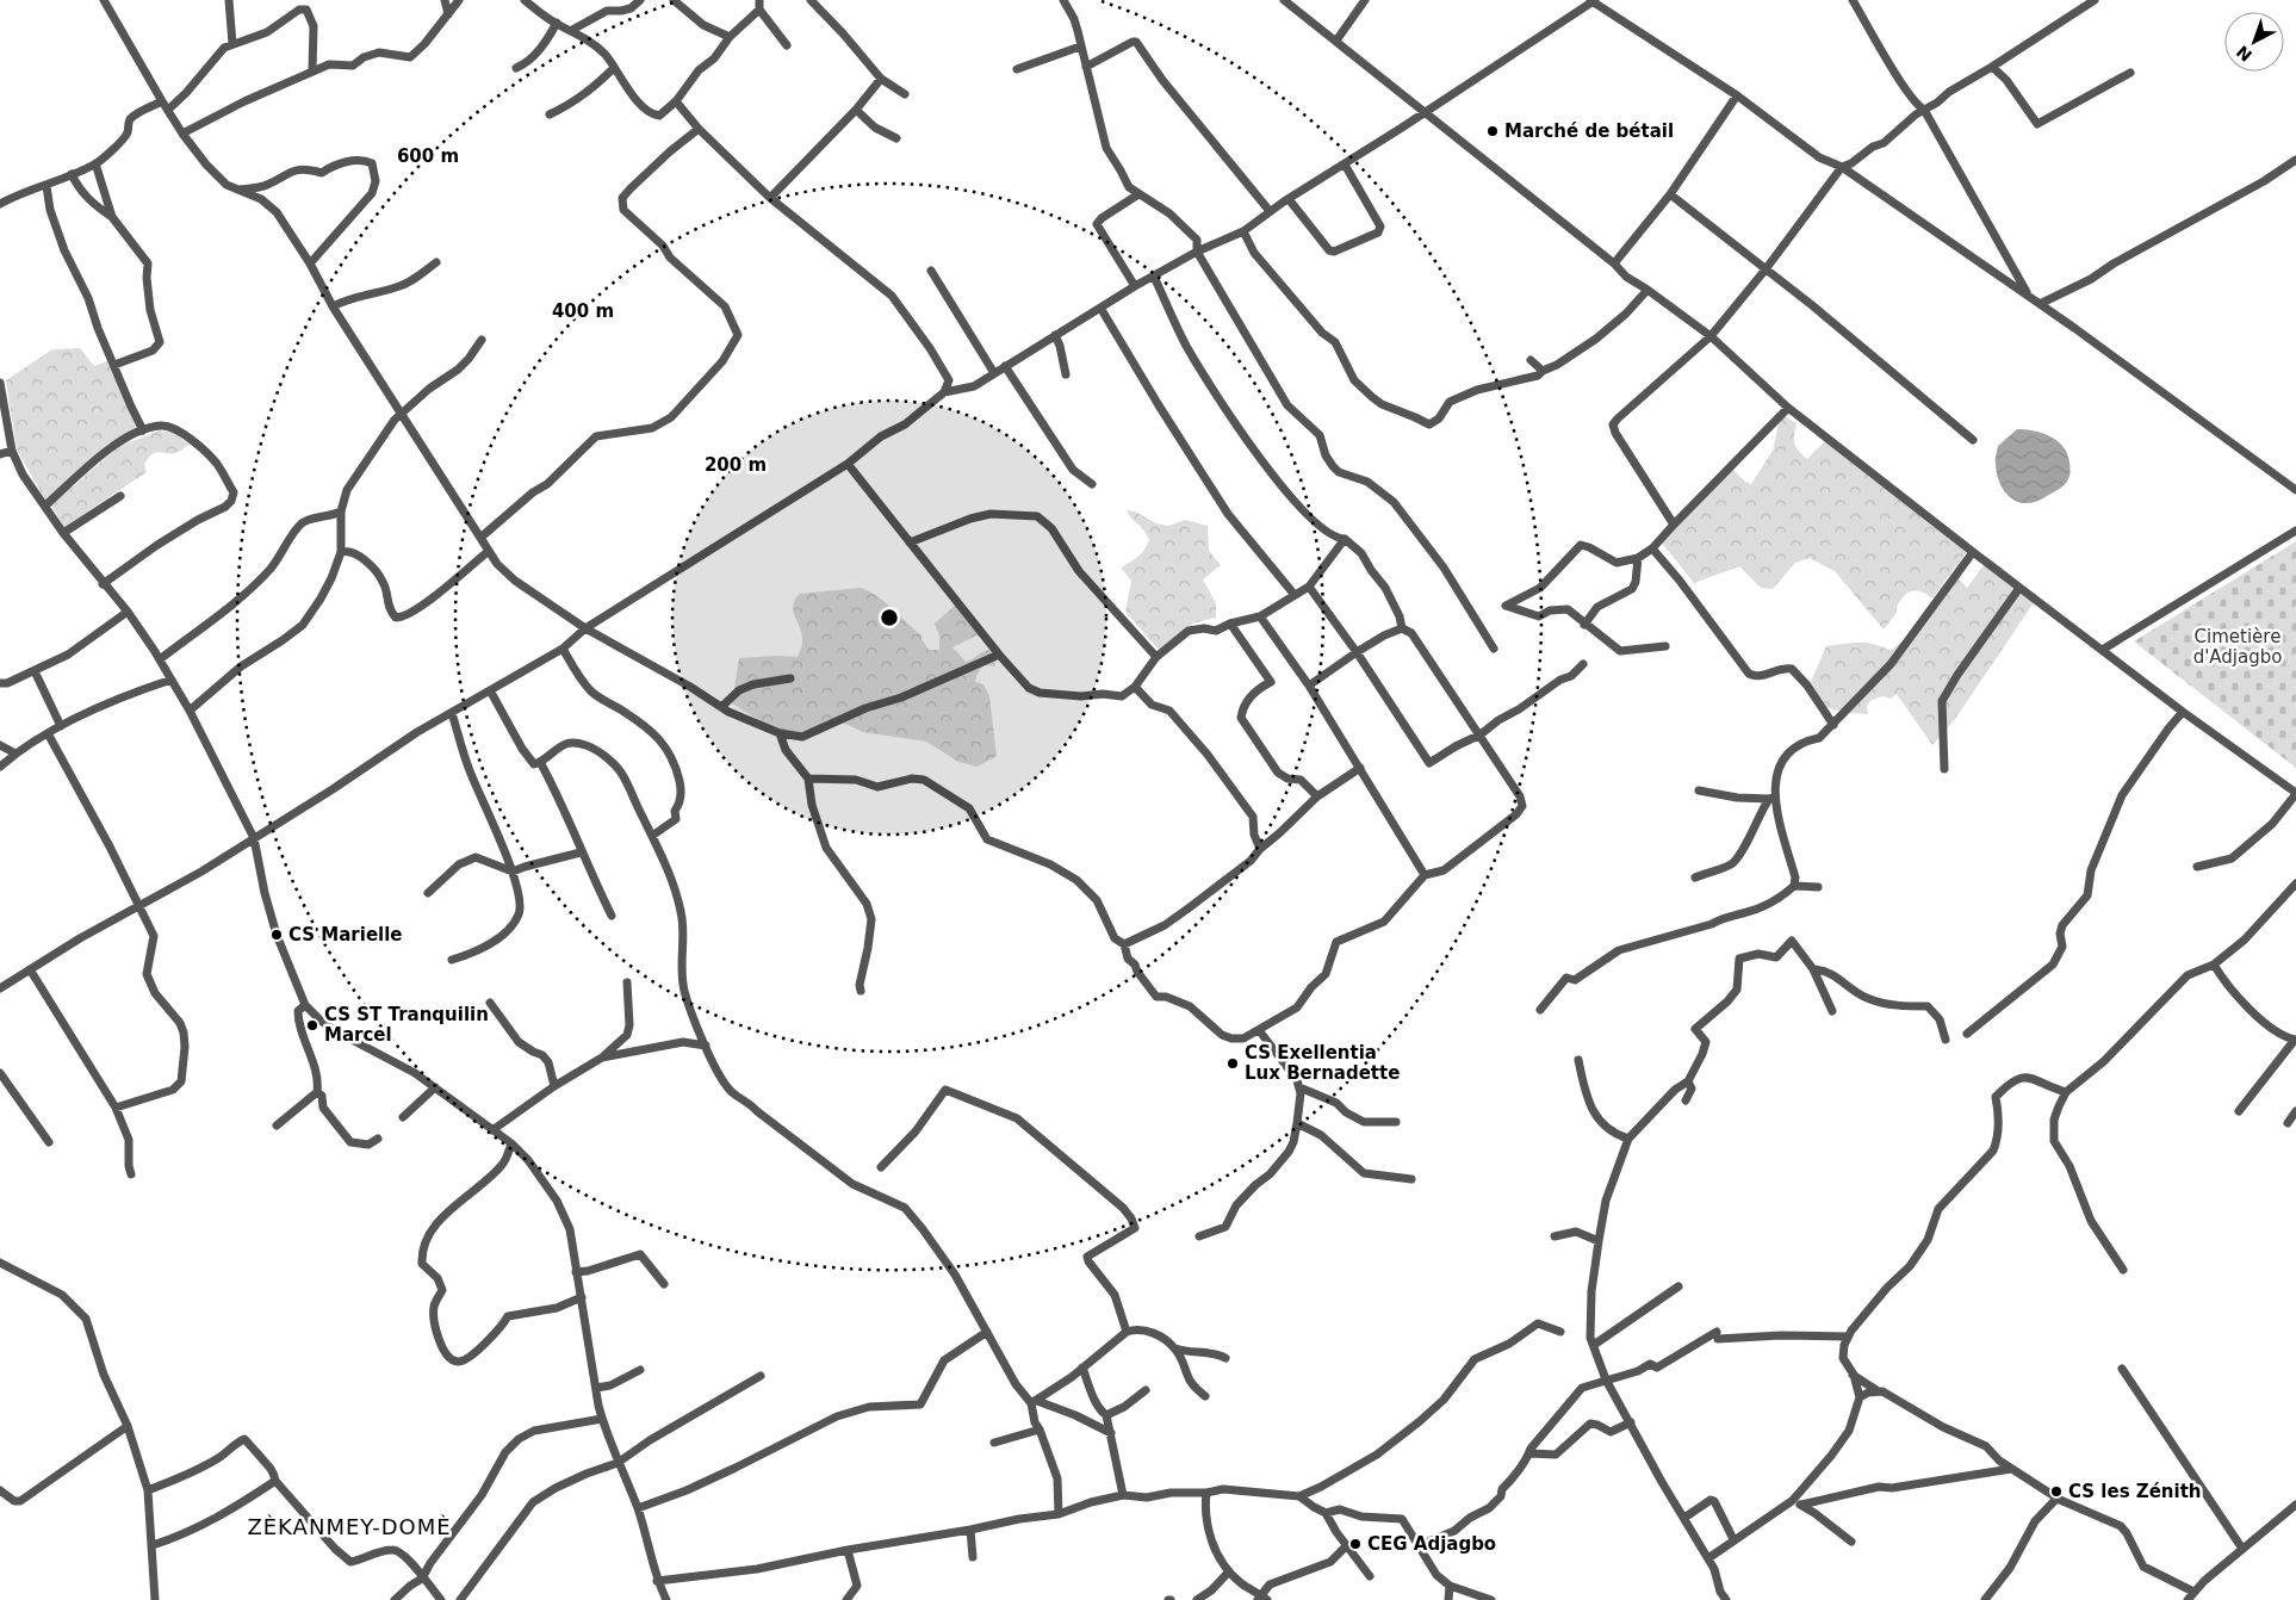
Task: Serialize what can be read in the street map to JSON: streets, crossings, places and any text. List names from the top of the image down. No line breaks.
{"districts":["ZÈKANMEY-DOMÈ"],"parks":["Cimetière d'Adjagbo"],"places":["Marché de bétail","CS Marielle","CS ST Tranquilin Marcel","CS Exellentia Lux Bernadette","CS les Zénith","CEG Adjagbo"],"north":"bottom left","rings":["600 m","400 m","200 m"]}
